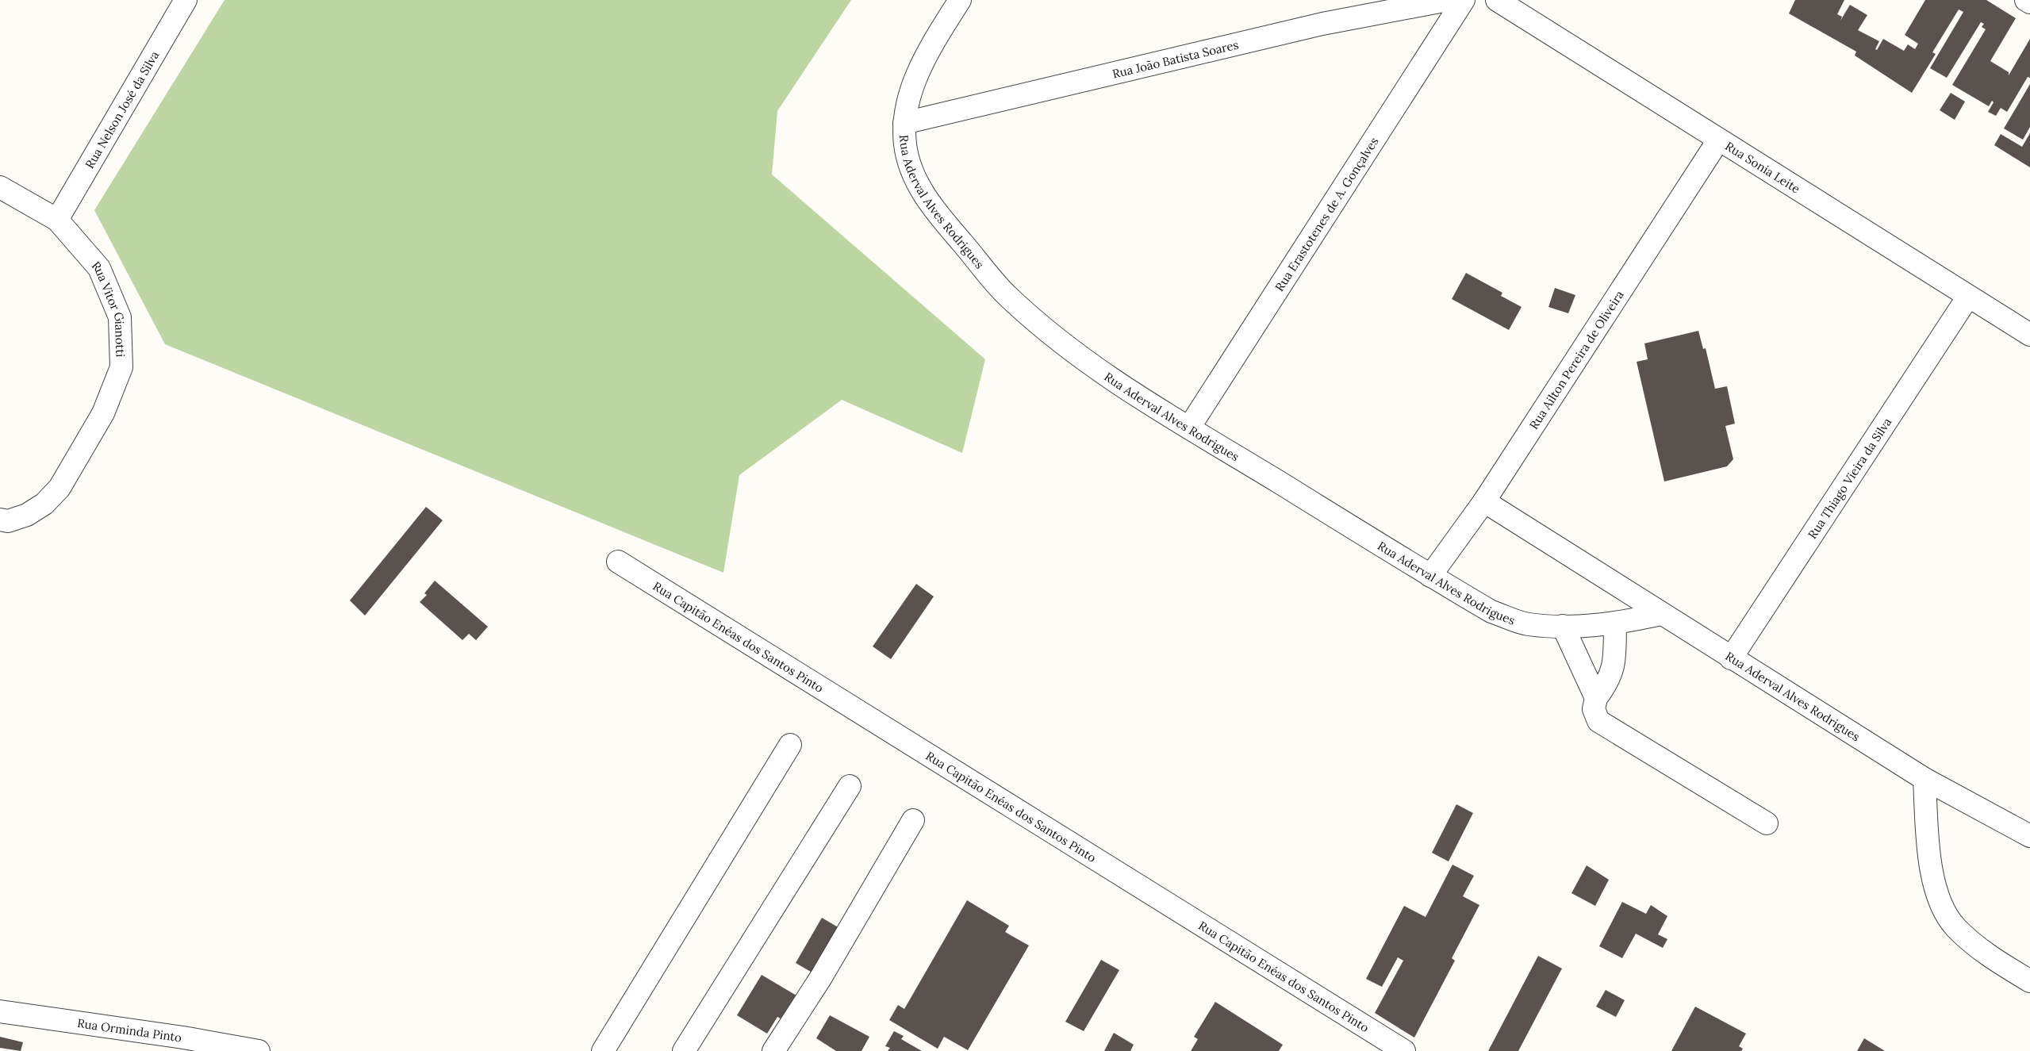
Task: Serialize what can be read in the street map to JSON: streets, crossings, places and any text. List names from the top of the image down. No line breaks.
{"streets":{"street":["Rua João Batista Soares","Rua Nelson José da Silva","Rua Sonia Leite","Rua Aderval Alves Rodrigues","Rua Erastotenes de A. Gonçalves","Rua Vitor Gianotti","Rua Ailton Pereira de Oliveira","Rua Thiago Vieira da Silva","Rua Capitão Enéas dos Santos Pinto","Rua Orminda Pinto"]},"crossings":[["Rua João Batista Soares","Rua Aderval Alves Rodrigues"],["Rua Nelson José da Silva","Rua Vitor Gianotti"],["Rua Sonia Leite","Rua Ailton Pereira de Oliveira"],["Rua Sonia Leite","Rua Thiago Vieira da Silva"],["Rua Aderval Alves Rodrigues","Rua Erastotenes de A. Gonçalves"],["Rua Aderval Alves Rodrigues","Rua Ailton Pereira de Oliveira"],["Rua Aderval Alves Rodrigues","Rua Thiago Vieira da Silva"]]}
